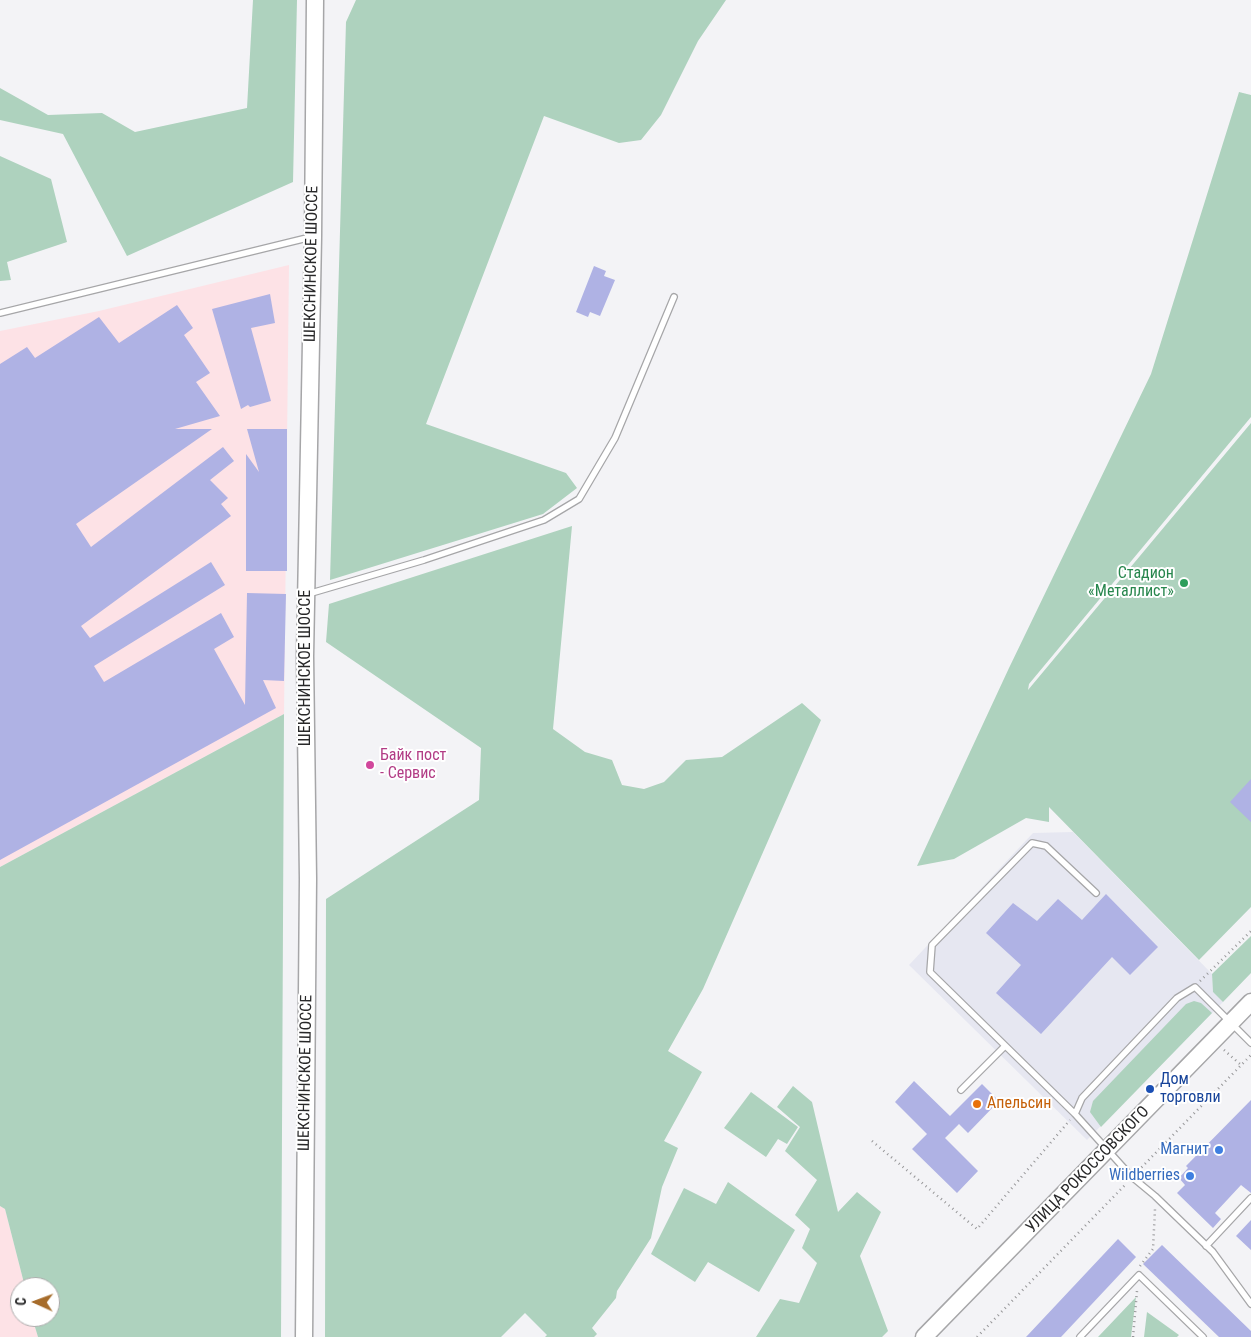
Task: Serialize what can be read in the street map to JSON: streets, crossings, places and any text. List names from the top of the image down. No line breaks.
{"streets":{"main road":["ШЕКСНИНСКОЕ ШОССЕ","УЛИЦА РОКОССОВСКОГО"]},"places":["Стадион «Металлист»","Байк пост - Сервис","Дом торговли","Апельсин","Магнит","Wildberries"],"north":"left"}
